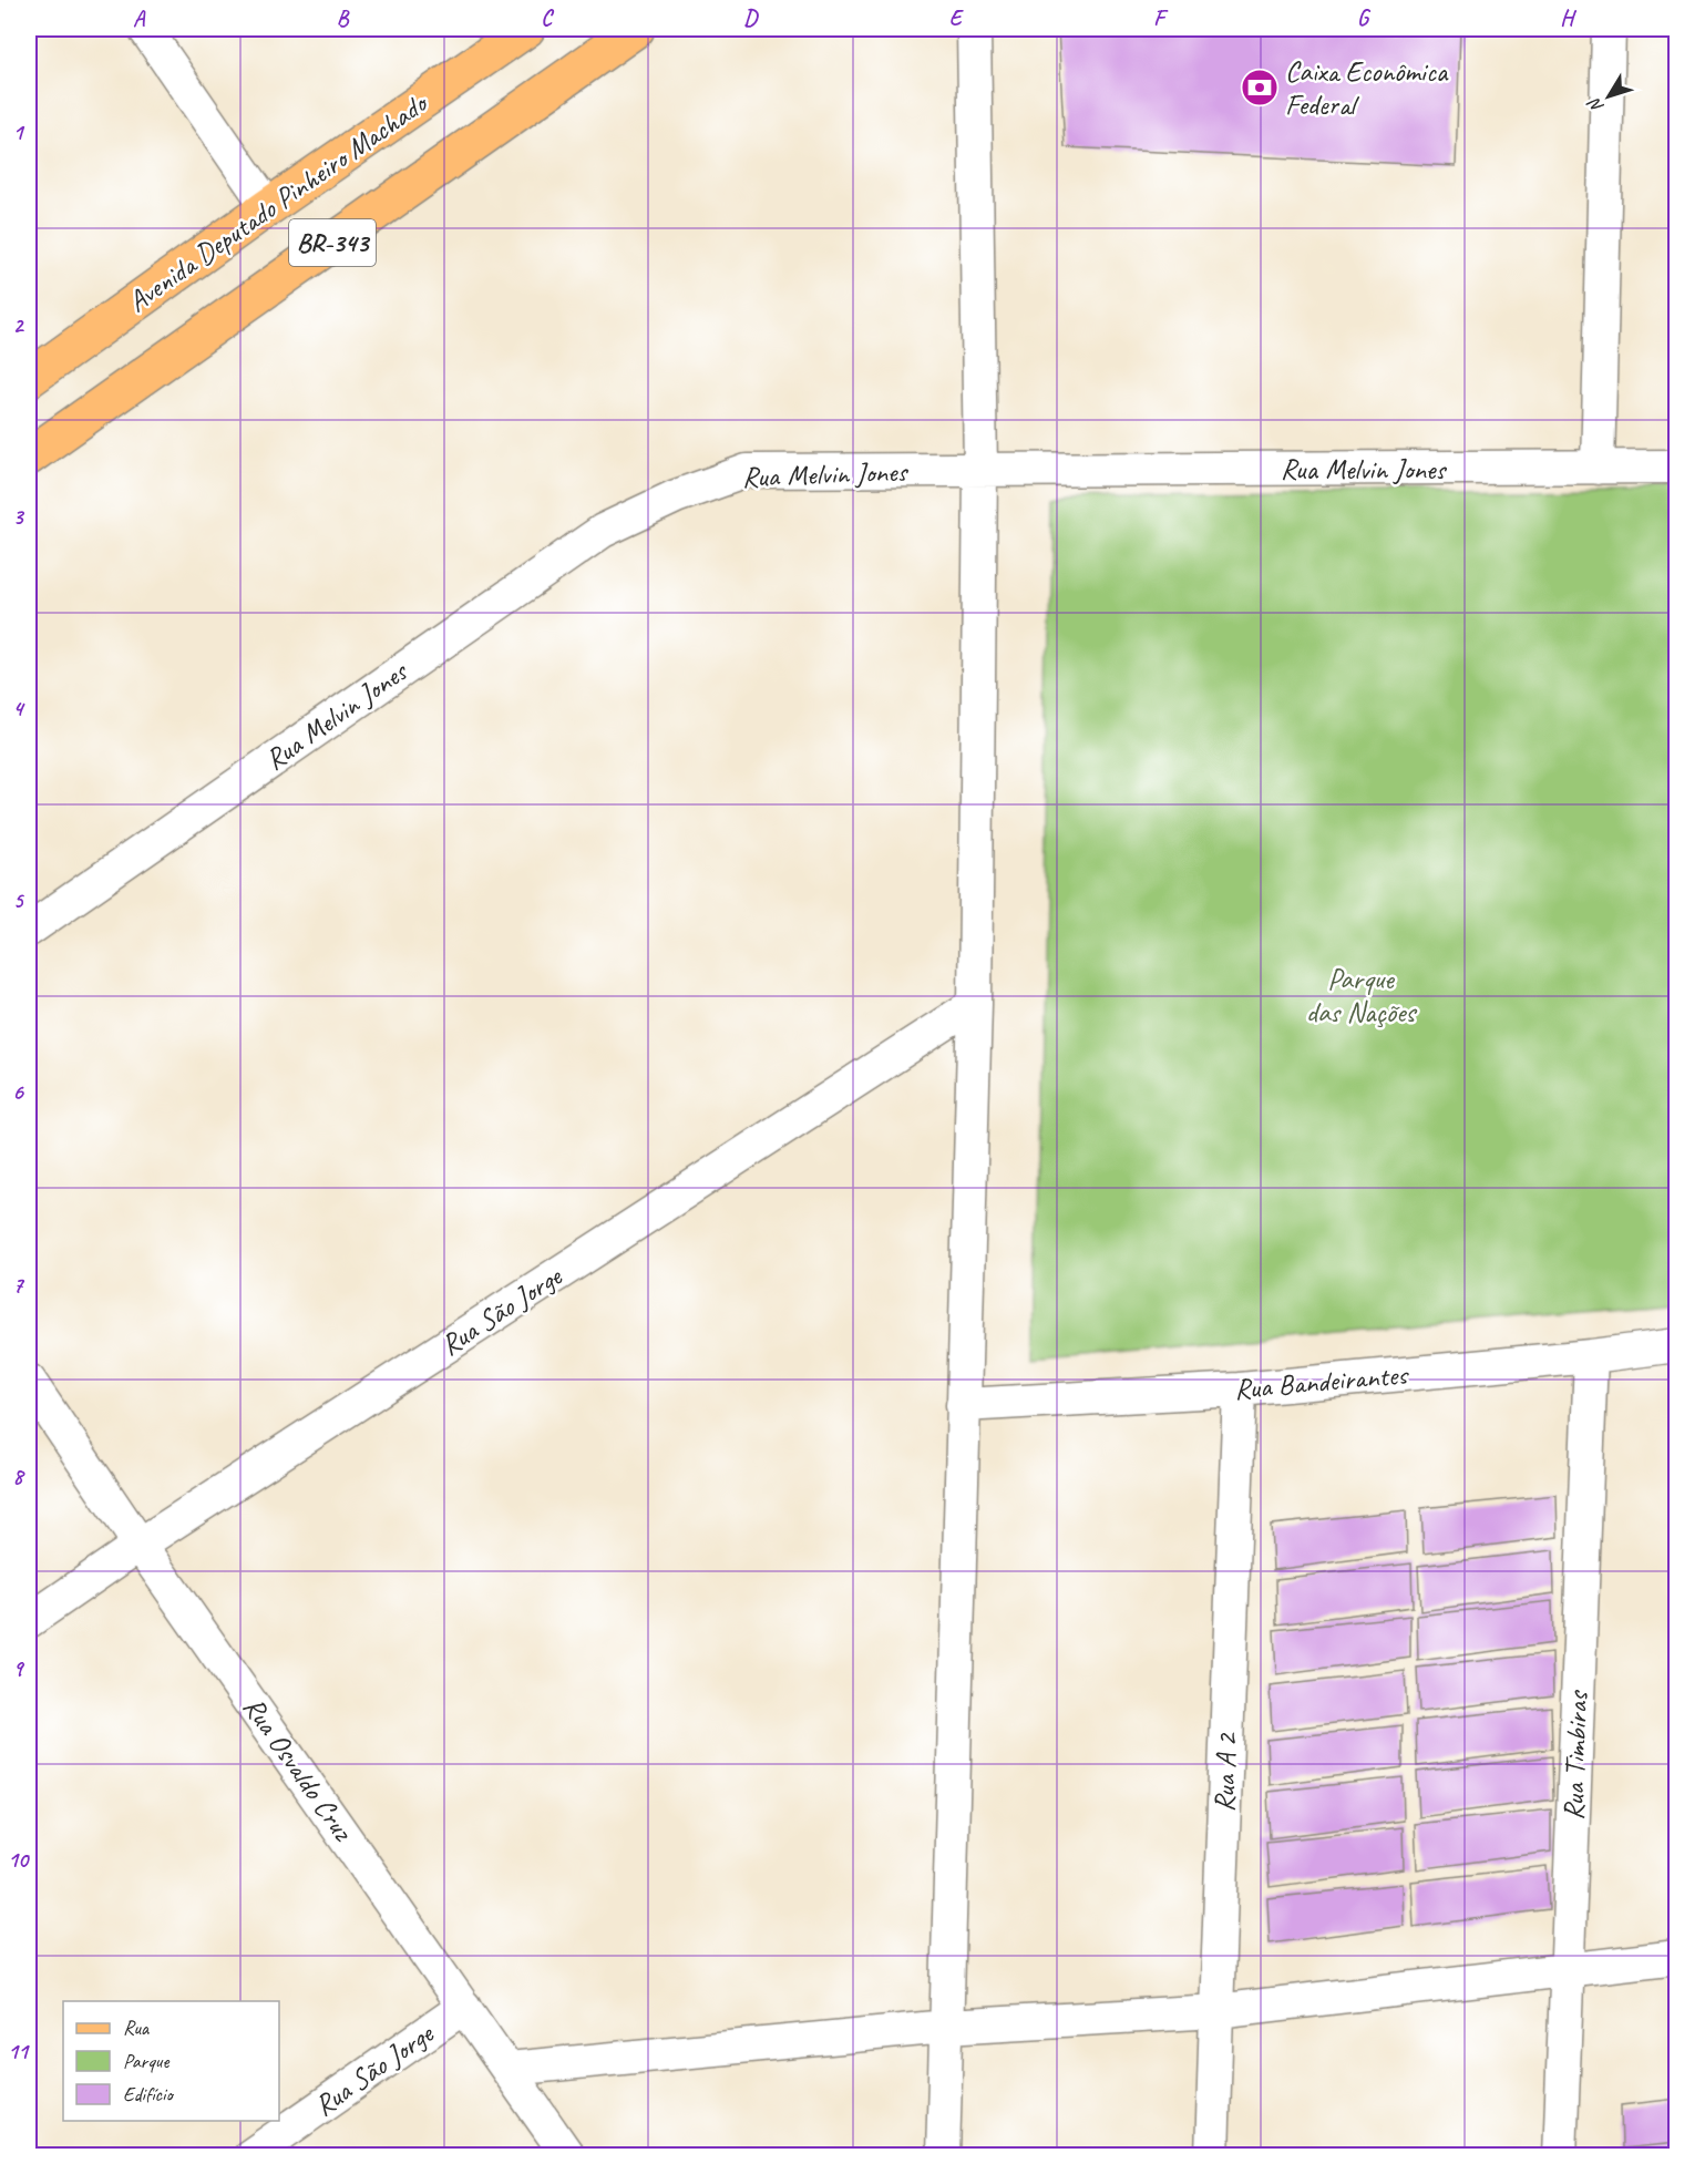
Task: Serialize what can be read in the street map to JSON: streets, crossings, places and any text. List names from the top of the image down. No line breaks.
{"streets":{"main road":["Avenida Deputado Pinheiro Machado","BR-343"],"street":["Rua Melvin Jones","Rua São Jorge","Rua Bandeirantes","Rua Timbiras","Rua Osvaldo Cruz","Rua A 2"]},"crossings":[["Rua São Jorge","Rua Osvaldo Cruz"],["Rua Bandeirantes","Rua Timbiras"],["Rua Bandeirantes","Rua A 2"]],"parks":["Parque das Nações"],"places":{"bank":["Caixa Econômica Federal"]},"legend":["Rua","Parque","Edifício"],"north":"bottom left","grid":{"columns":["A","B","C","D","E","F","G","H"],"rows":["1","2","3","4","5","6","7","8","9","10","11"]}}
